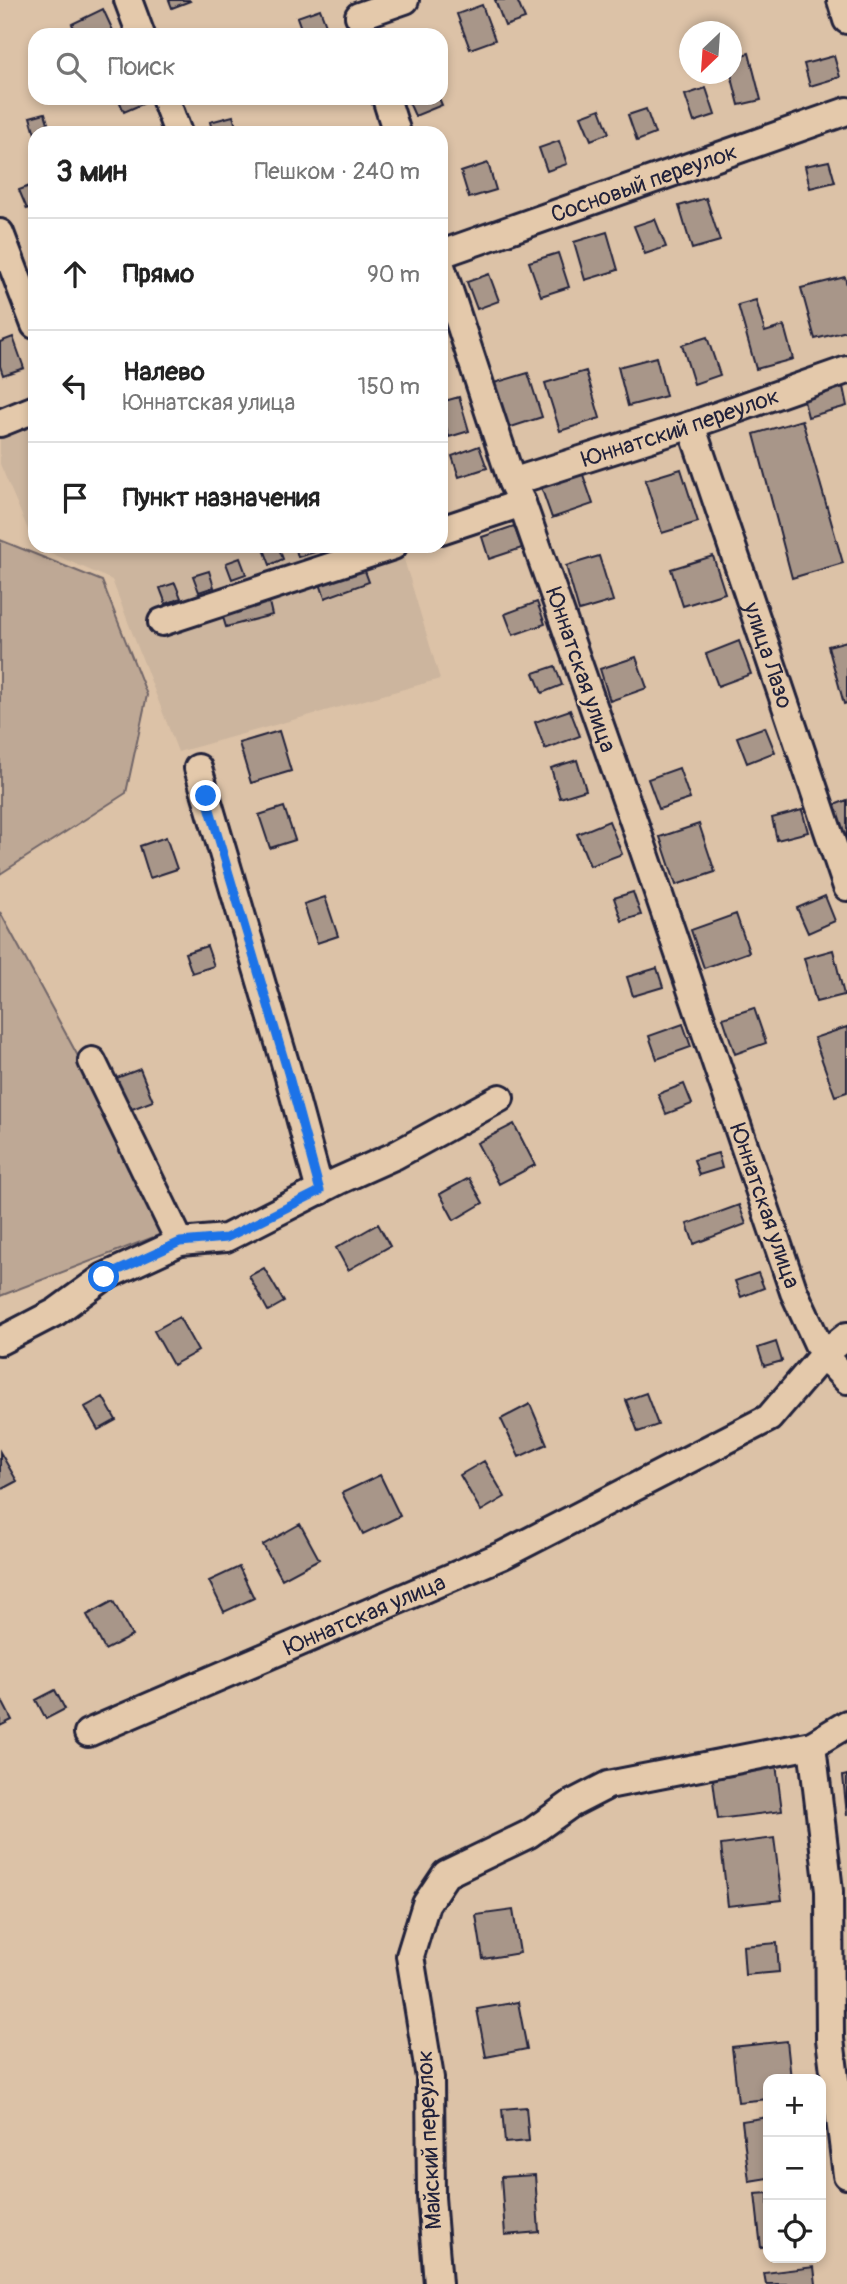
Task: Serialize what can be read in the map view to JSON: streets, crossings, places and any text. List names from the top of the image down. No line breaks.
{"streets":{"street":["Сосновый переулок","Юннатский переулок","улица Лазо","Юннатская улица","Майский переулок"]},"crossings":[["Юннатский переулок","улица Лазо"],["Юннатский переулок","Юннатская улица"]],"north":"bottom left","page":{"search":"Поиск","heading":["3 мин","Пешком · 240 m"],"list":[["Прямо","90 m"],["Налево","Юннатская улица","150 m"],"Пункт назначения"],"map_buttons":["+","−"]}}
